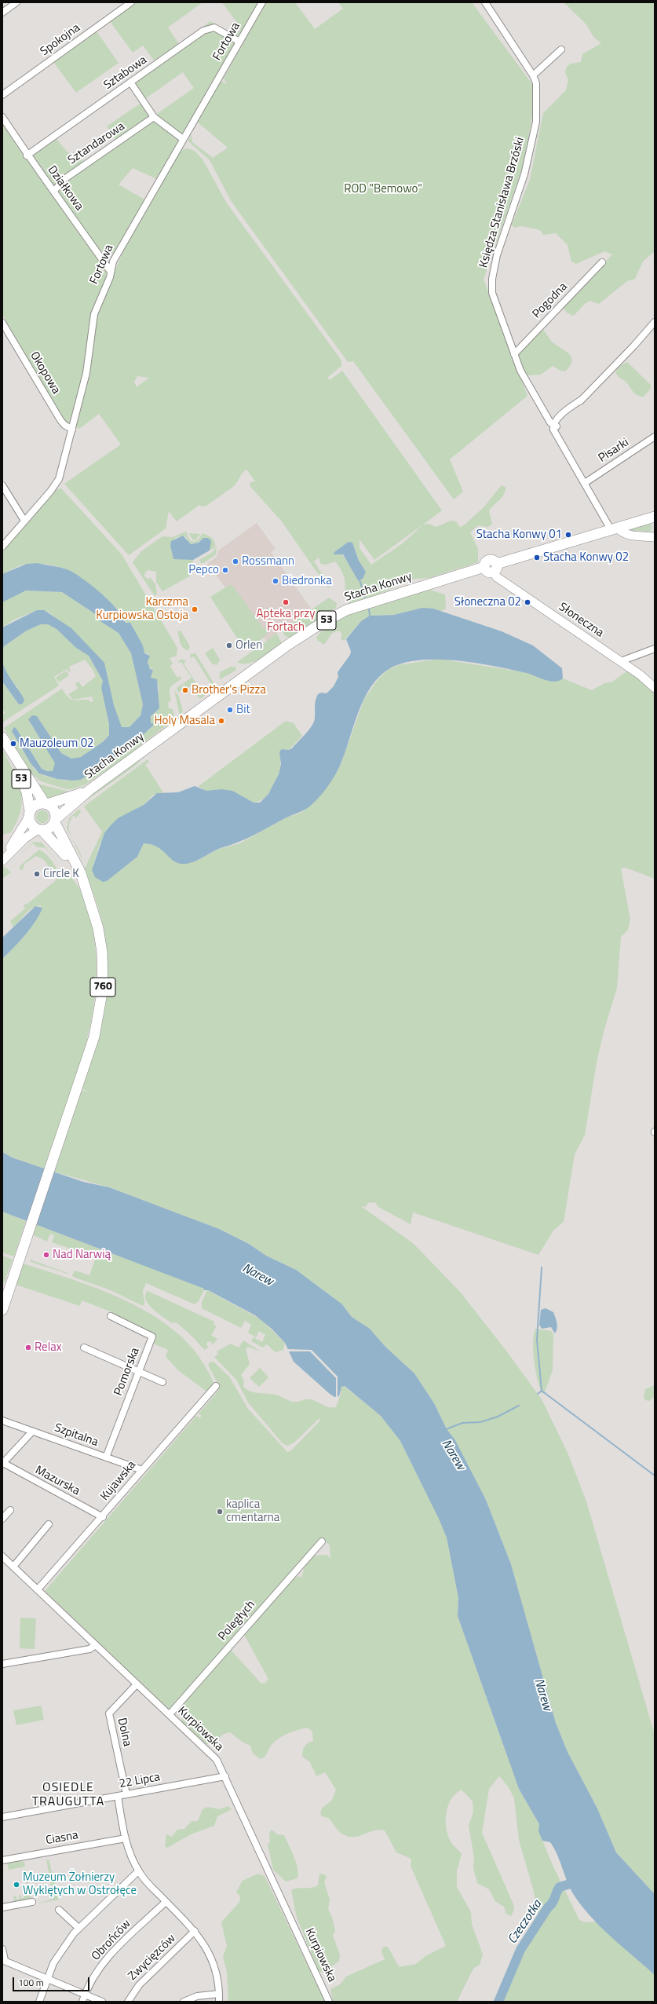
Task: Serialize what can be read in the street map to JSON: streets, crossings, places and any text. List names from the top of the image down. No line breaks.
{"streets":{"main road":["Stacha Konwy","53","760"],"street":["Spokojna","Fortowa","Sztabowa","Sztandarowa","Działkowa","Księdza Stanisława Brzóski","Pogodna","Okopowa","Pisarki","Słoneczna","Pomorska","Szpitalna","Mazurska","Kujawska","Poległych","Kurpiowska","Dolna","22 Lipca","Ciasna","Obrońców","Zwycięzców"]},"crossings":[["Fortowa","Sztabowa"],["Fortowa","Działkowa"],["Fortowa","Okopowa"],["Sztabowa","Działkowa"],["Sztandarowa","Działkowa"],["Księdza Stanisława Brzóski","Pogodna"],["Księdza Stanisława Brzóski","Pisarki"],["Stacha Konwy","53"],["Stacha Konwy","Słoneczna"],["Stacha Konwy","760"],["53","760"],["Pomorska","Szpitalna"],["Szpitalna","Kujawska"],["Mazurska","Kujawska"],["Kujawska","Kurpiowska"],["Poległych","Kurpiowska"],["Kurpiowska","Dolna"],["Kurpiowska","22 Lipca"],["Dolna","22 Lipca"]],"districts":["OSIEDLE TRAUGUTTA"],"water":["Narew","Czeczotka"],"parks":["ROD \"Bemowo\""],"places":["Stacha Konwy 01","Stacha Konwy 02","Rossmann","Pepco","Biedronka","Apteka przy Fortach","Słoneczna 02","Karczma Kurpiowska Ostoja","Orlen","Brother's Pizza","Bit","Holy Masala","Mauzoleum 02","Circle K","Nad Narwią","Relax","kaplica cmentarna","Muzeum Żołnierzy Wyklętych w Ostrołęce"],"scale_bar":"100 m"}
